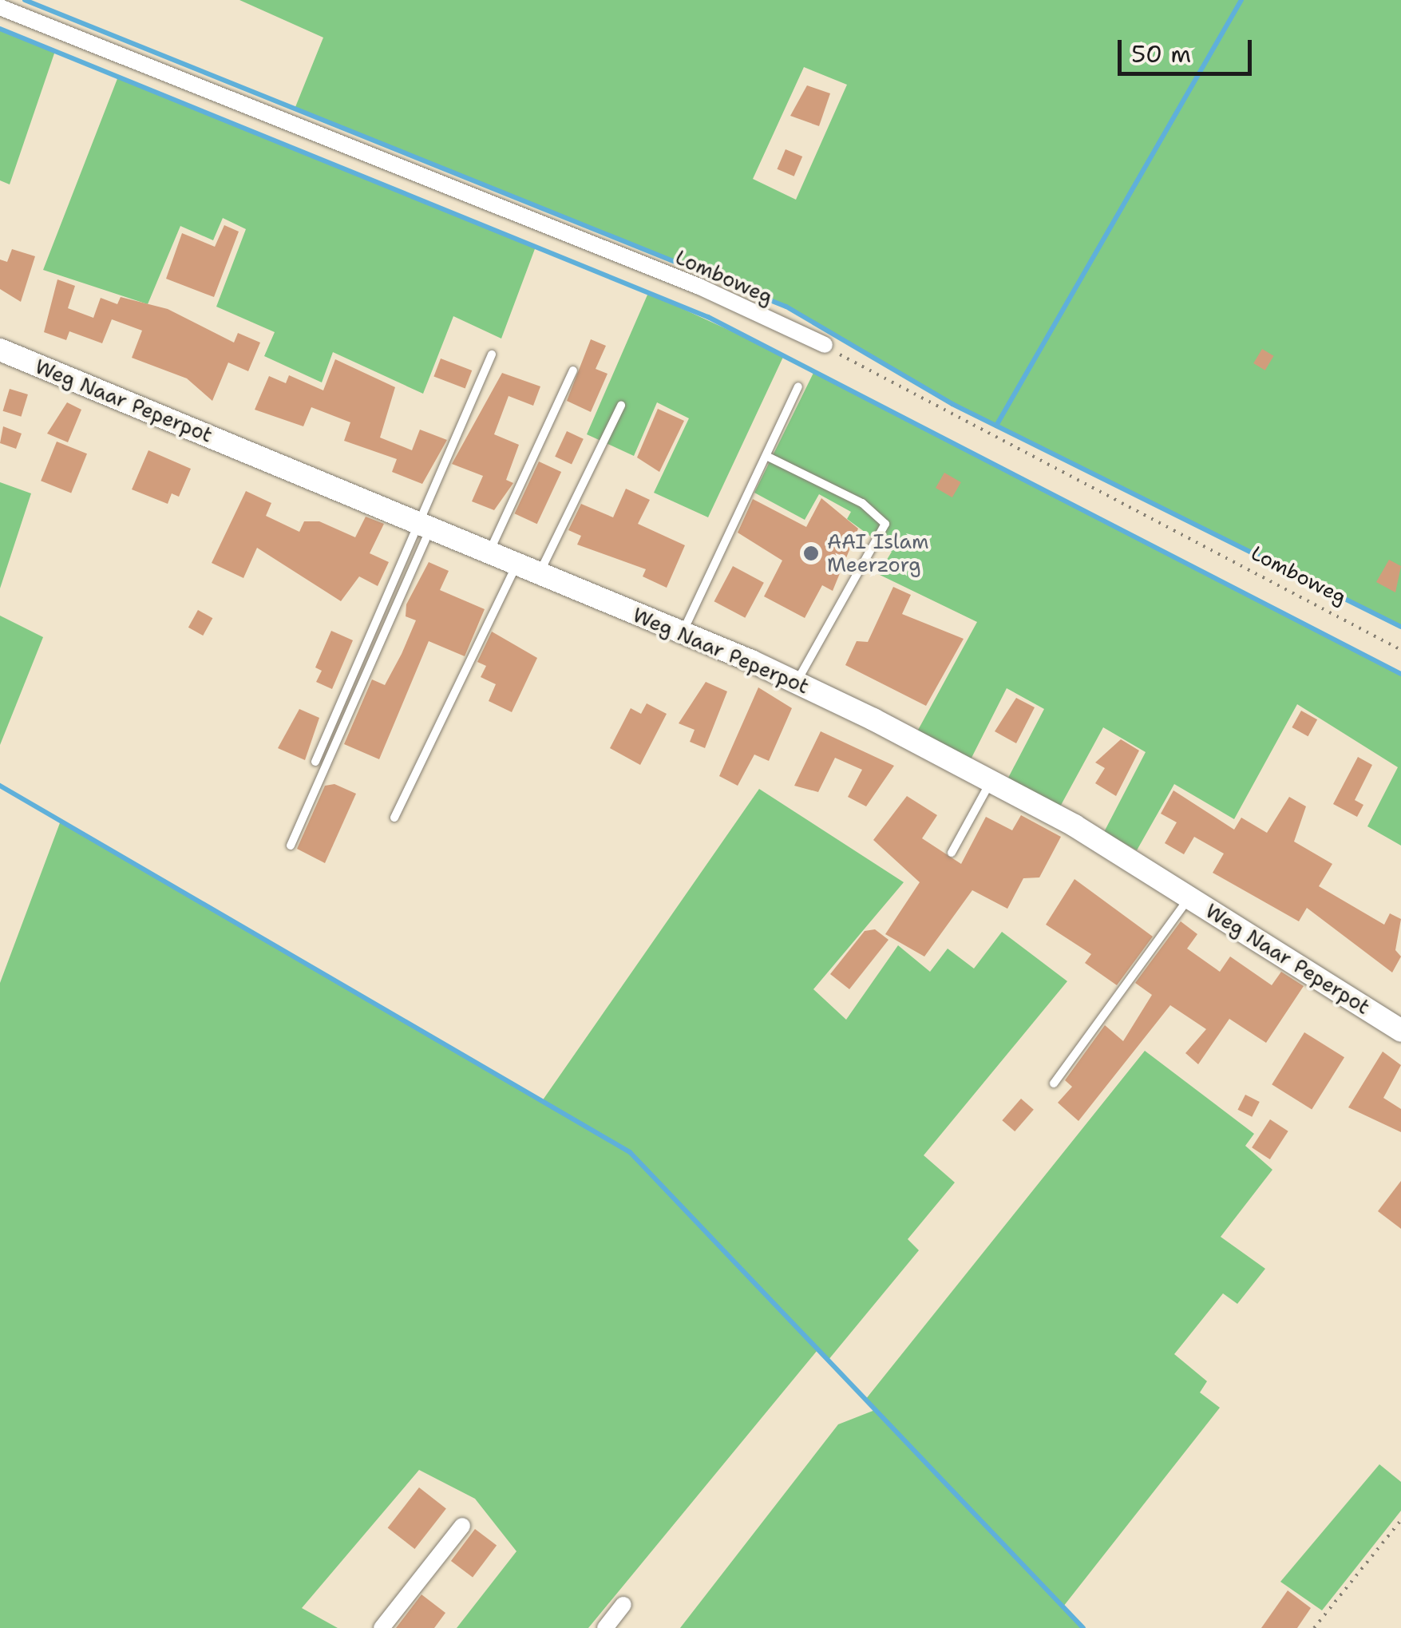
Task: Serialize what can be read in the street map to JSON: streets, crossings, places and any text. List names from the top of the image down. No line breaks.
{"streets":{"street":["Lomboweg","Weg Naar Peperpot"]},"places":["AAI Islam Meerzorg"],"scale_bar":"50 m"}
